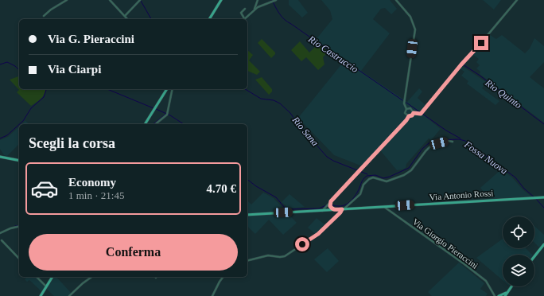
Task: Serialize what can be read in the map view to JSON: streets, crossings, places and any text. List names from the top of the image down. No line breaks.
{"streets":{"main road":["Via Antonio Rossi"],"street":["Via Giorgio Pieraccini"]},"crossings":[["Via Antonio Rossi","Via Giorgio Pieraccini"]],"water":["Rio Castruccio","Rio Quinto","Rio Sana","Fossa Nuova"],"page":{"banner":["Via G. Pieraccini","Via Ciarpi"],"heading":"Scegli la corsa","list":[{"name":"Economy","note":"1 min · 21:45","value":"4.70 €"}],"buttons":"Conferma"}}
